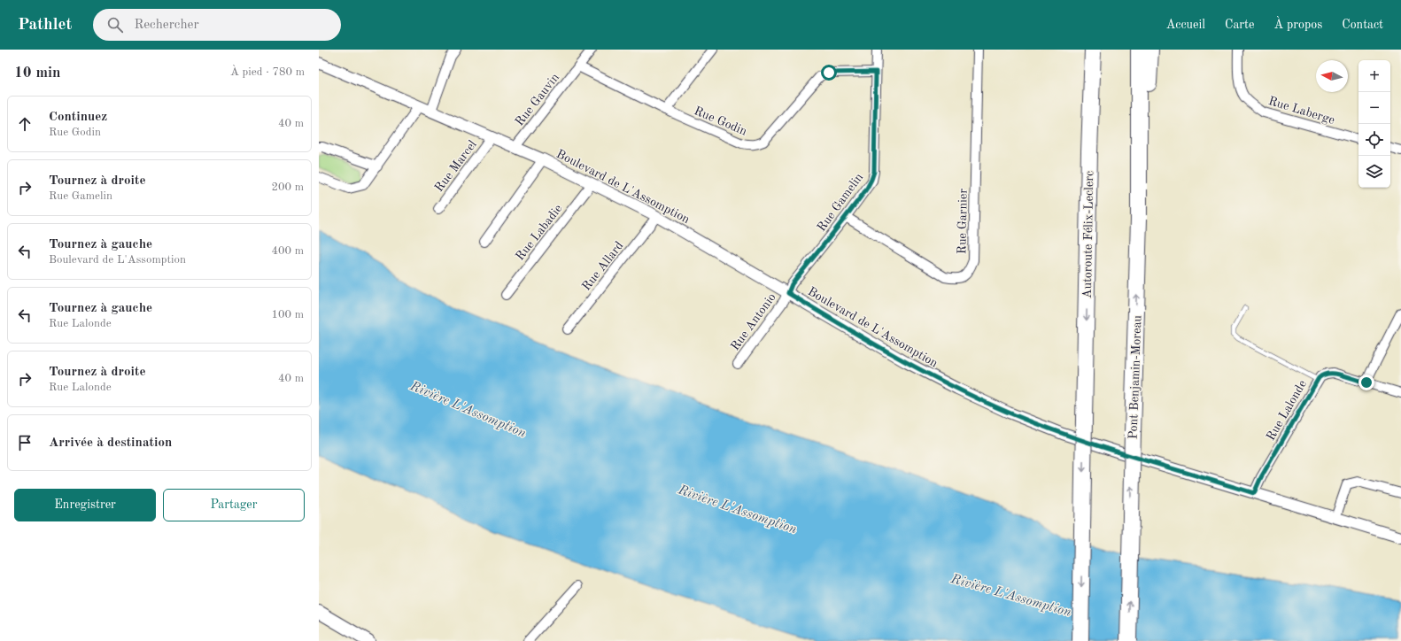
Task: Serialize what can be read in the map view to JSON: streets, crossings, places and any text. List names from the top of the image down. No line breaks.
{"streets":{"highway":["Autoroute Félix-Leclerc","Pont Benjamin-Moreau"],"street":["Rue Gauvin","Rue Laberge","Rue Godin","Rue Marcel","Boulevard de L'Assomption","Rue Gamelin","Rue Garnier","Rue Labadie","Rue Allard","Rue Antonio","Rue Lalonde"]},"crossings":[["Rue Gauvin","Rue Godin"],["Rue Gauvin","Boulevard de L'Assomption"],["Rue Godin","Rue Gamelin"],["Rue Marcel","Boulevard de L'Assomption"],["Boulevard de L'Assomption","Rue Gamelin"],["Boulevard de L'Assomption","Rue Labadie"],["Boulevard de L'Assomption","Rue Allard"],["Boulevard de L'Assomption","Rue Antonio"],["Boulevard de L'Assomption","Rue Lalonde"],["Rue Gamelin","Rue Garnier"],["Rue Gamelin","Rue Antonio"]],"one_way":["Autoroute Félix-Leclerc","Pont Benjamin-Moreau"],"water":["Rivière L'Assomption"],"north":"left","page":{"header":"Pathlet","search":"Rechercher","nav":["Accueil","Carte","À propos","Contact"],"heading":["10 min","À pied · 780 m"],"map_buttons":["+","−"],"list":[["Continuez","Rue Godin","40 m"],["Tournez à droite","Rue Gamelin","200 m"],["Tournez à gauche","Boulevard de L'Assomption","400 m"],["Tournez à gauche","Rue Lalonde","100 m"],["Tournez à droite","Rue Lalonde","40 m"],"Arrivée à destination"],"buttons":["Enregistrer","Partager"]}}
